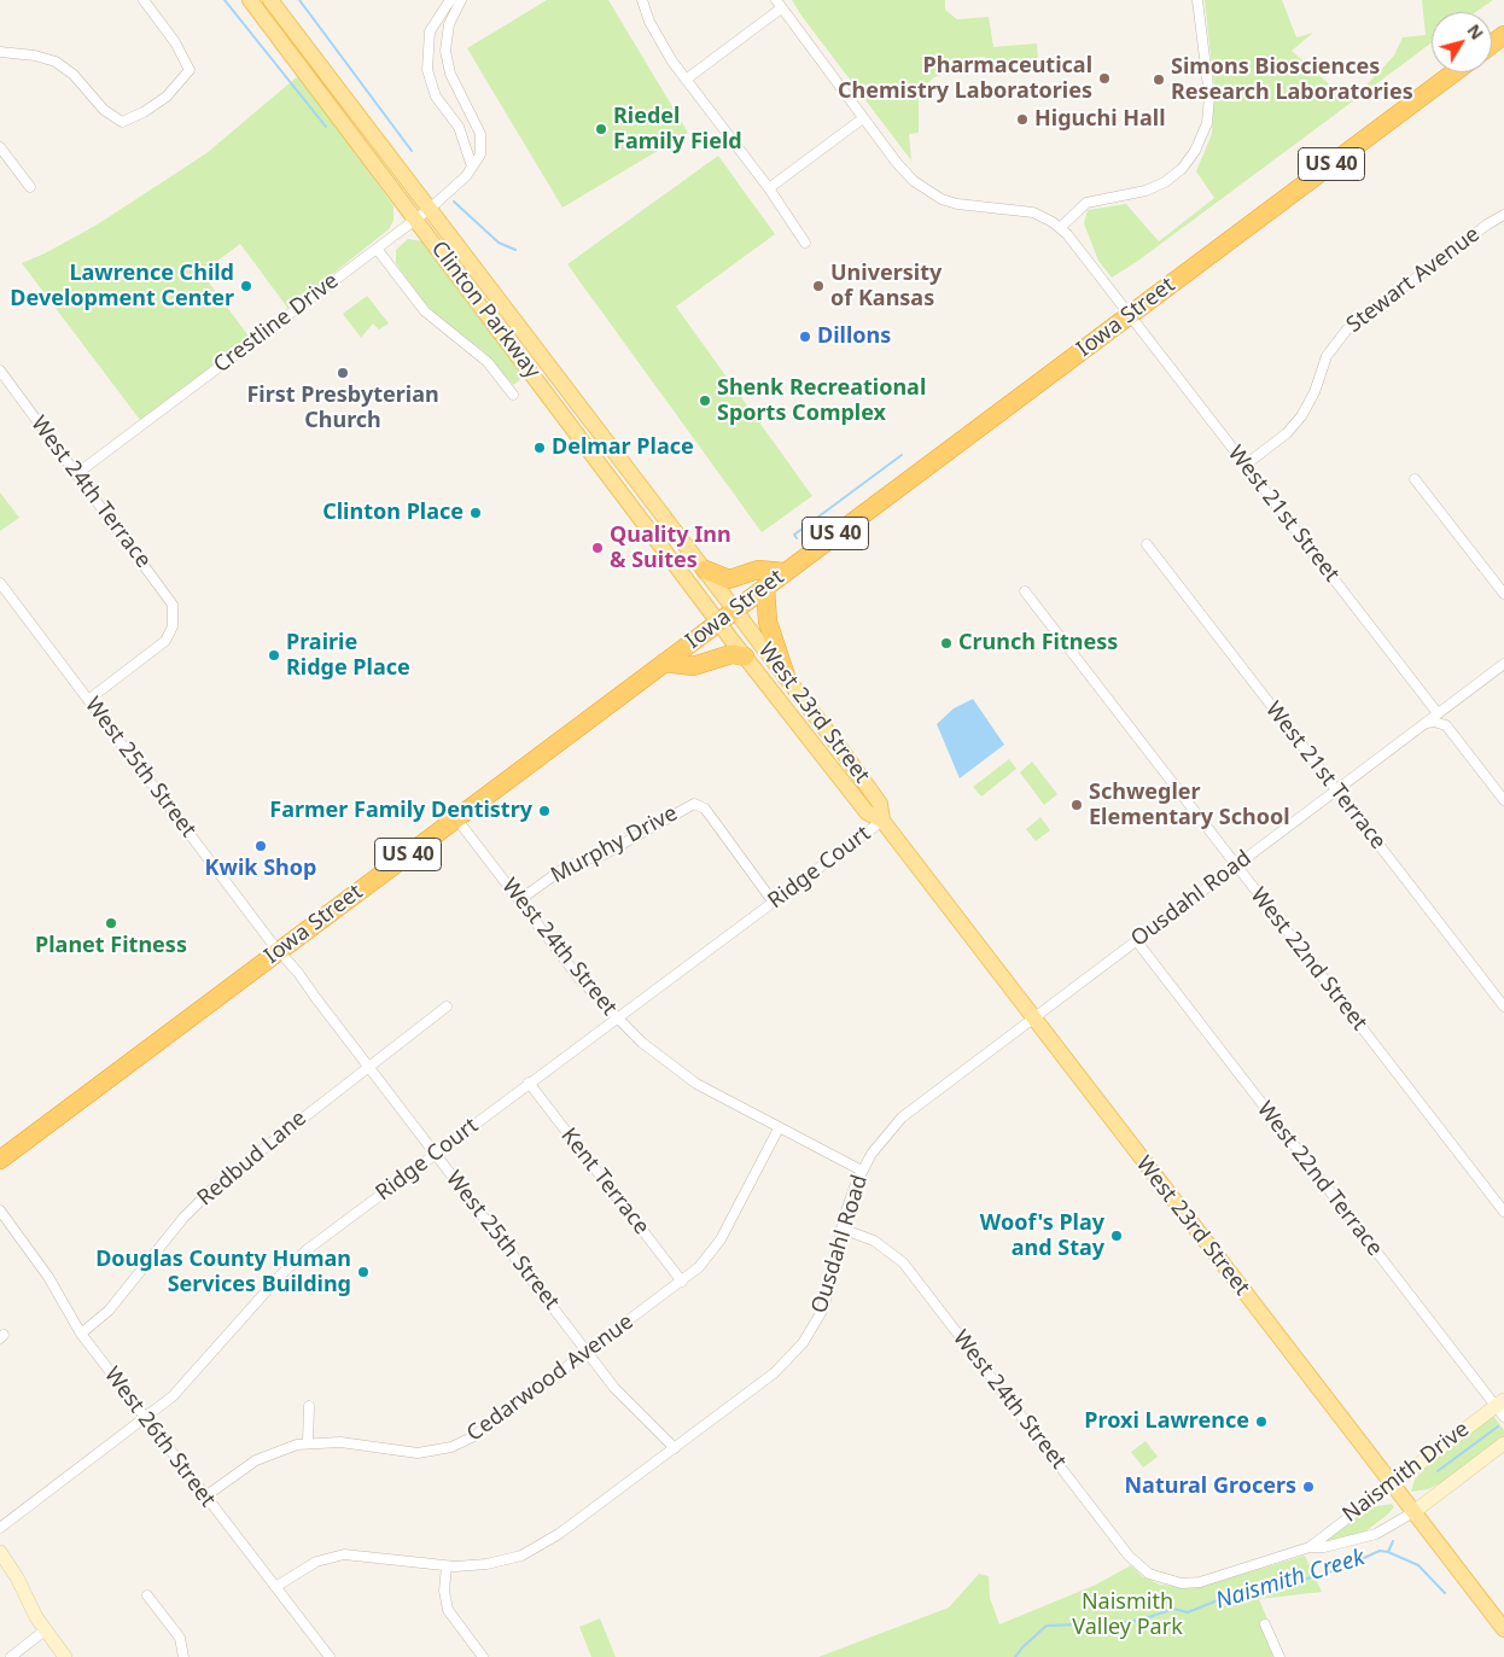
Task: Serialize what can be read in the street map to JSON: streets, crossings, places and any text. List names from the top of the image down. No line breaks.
{"streets":{"highway":["US 40","Iowa Street"],"main road":["Clinton Parkway","West 23rd Street"],"street":["Stewart Avenue","Crestline Drive","West 24th Terrace","West 21st Street","West 25th Street","West 21st Terrace","Murphy Drive","Ridge Court","Ousdahl Road","West 24th Street","West 22nd Street","Redbud Lane","West 22nd Terrace","Kent Terrace","Cedarwood Avenue","West 26th Street","Naismith Drive"]},"crossings":[["Stewart Avenue","West 21st Street"],["Clinton Parkway","Iowa Street"],["Clinton Parkway","Crestline Drive"],["Clinton Parkway","West 23rd Street"],["Iowa Street","West 21st Street"],["Iowa Street","West 23rd Street"],["Iowa Street","West 25th Street"],["Iowa Street","West 24th Street"],["Crestline Drive","West 24th Terrace"],["West 24th Terrace","West 25th Street"],["West 21st Street","Ousdahl Road"],["West 23rd Street","Ridge Court"],["West 23rd Street","Ousdahl Road"],["West 23rd Street","Naismith Drive"],["West 25th Street","Ridge Court"],["West 25th Street","Ousdahl Road"],["West 25th Street","Redbud Lane"],["West 25th Street","Cedarwood Avenue"],["West 21st Terrace","Ousdahl Road"],["Murphy Drive","Ridge Court"],["Murphy Drive","West 24th Street"],["Ridge Court","West 24th Street"],["Ridge Court","Kent Terrace"],["Ridge Court","West 26th Street"],["Ousdahl Road","West 24th Street"],["Ousdahl Road","West 22nd Street"],["Ousdahl Road","West 22nd Terrace"],["Ousdahl Road","West 26th Street"],["West 24th Street","Cedarwood Avenue"],["West 24th Street","Naismith Drive"],["Redbud Lane","West 26th Street"],["West 22nd Terrace","Naismith Drive"],["Kent Terrace","Cedarwood Avenue"],["Cedarwood Avenue","West 26th Street"]],"water":["Naismith Creek"],"parks":["Naismith Valley Park"],"places":["Pharmaceutical Chemistry Laboratories","Simons Biosciences Research Laboratories","Higuchi Hall","Riedel Family Field","Lawrence Child Development Center","University of Kansas","Dillons","First Presbyterian Church","Shenk Recreational Sports Complex","Delmar Place","Clinton Place","Quality Inn & Suites","Crunch Fitness","Prairie Ridge Place","Schwegler Elementary School","Farmer Family Dentistry","Kwik Shop","Planet Fitness","Woof's Play and Stay","Douglas County Human Services Building","Proxi Lawrence","Natural Grocers"],"north":"top right"}
